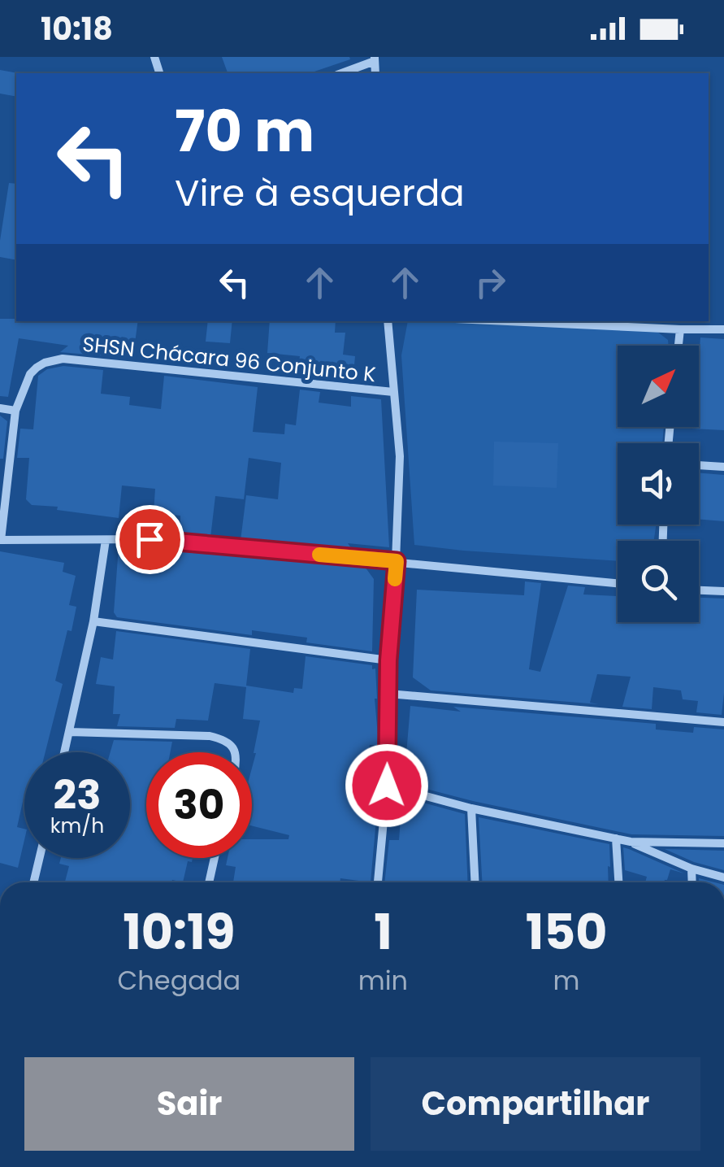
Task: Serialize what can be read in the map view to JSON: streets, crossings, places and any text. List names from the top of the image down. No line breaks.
{"streets":{"street":["SHSN Chácara 96 Conjunto K"]},"north":"top right","page":{"status":"10:18","turn":["70 m","Vire à esquerda"],"speed":"23 km/h","limit":"30","eta":["10:19","Chegada","1","min","150","m"],"buttons":["Sair","Compartilhar"]}}
